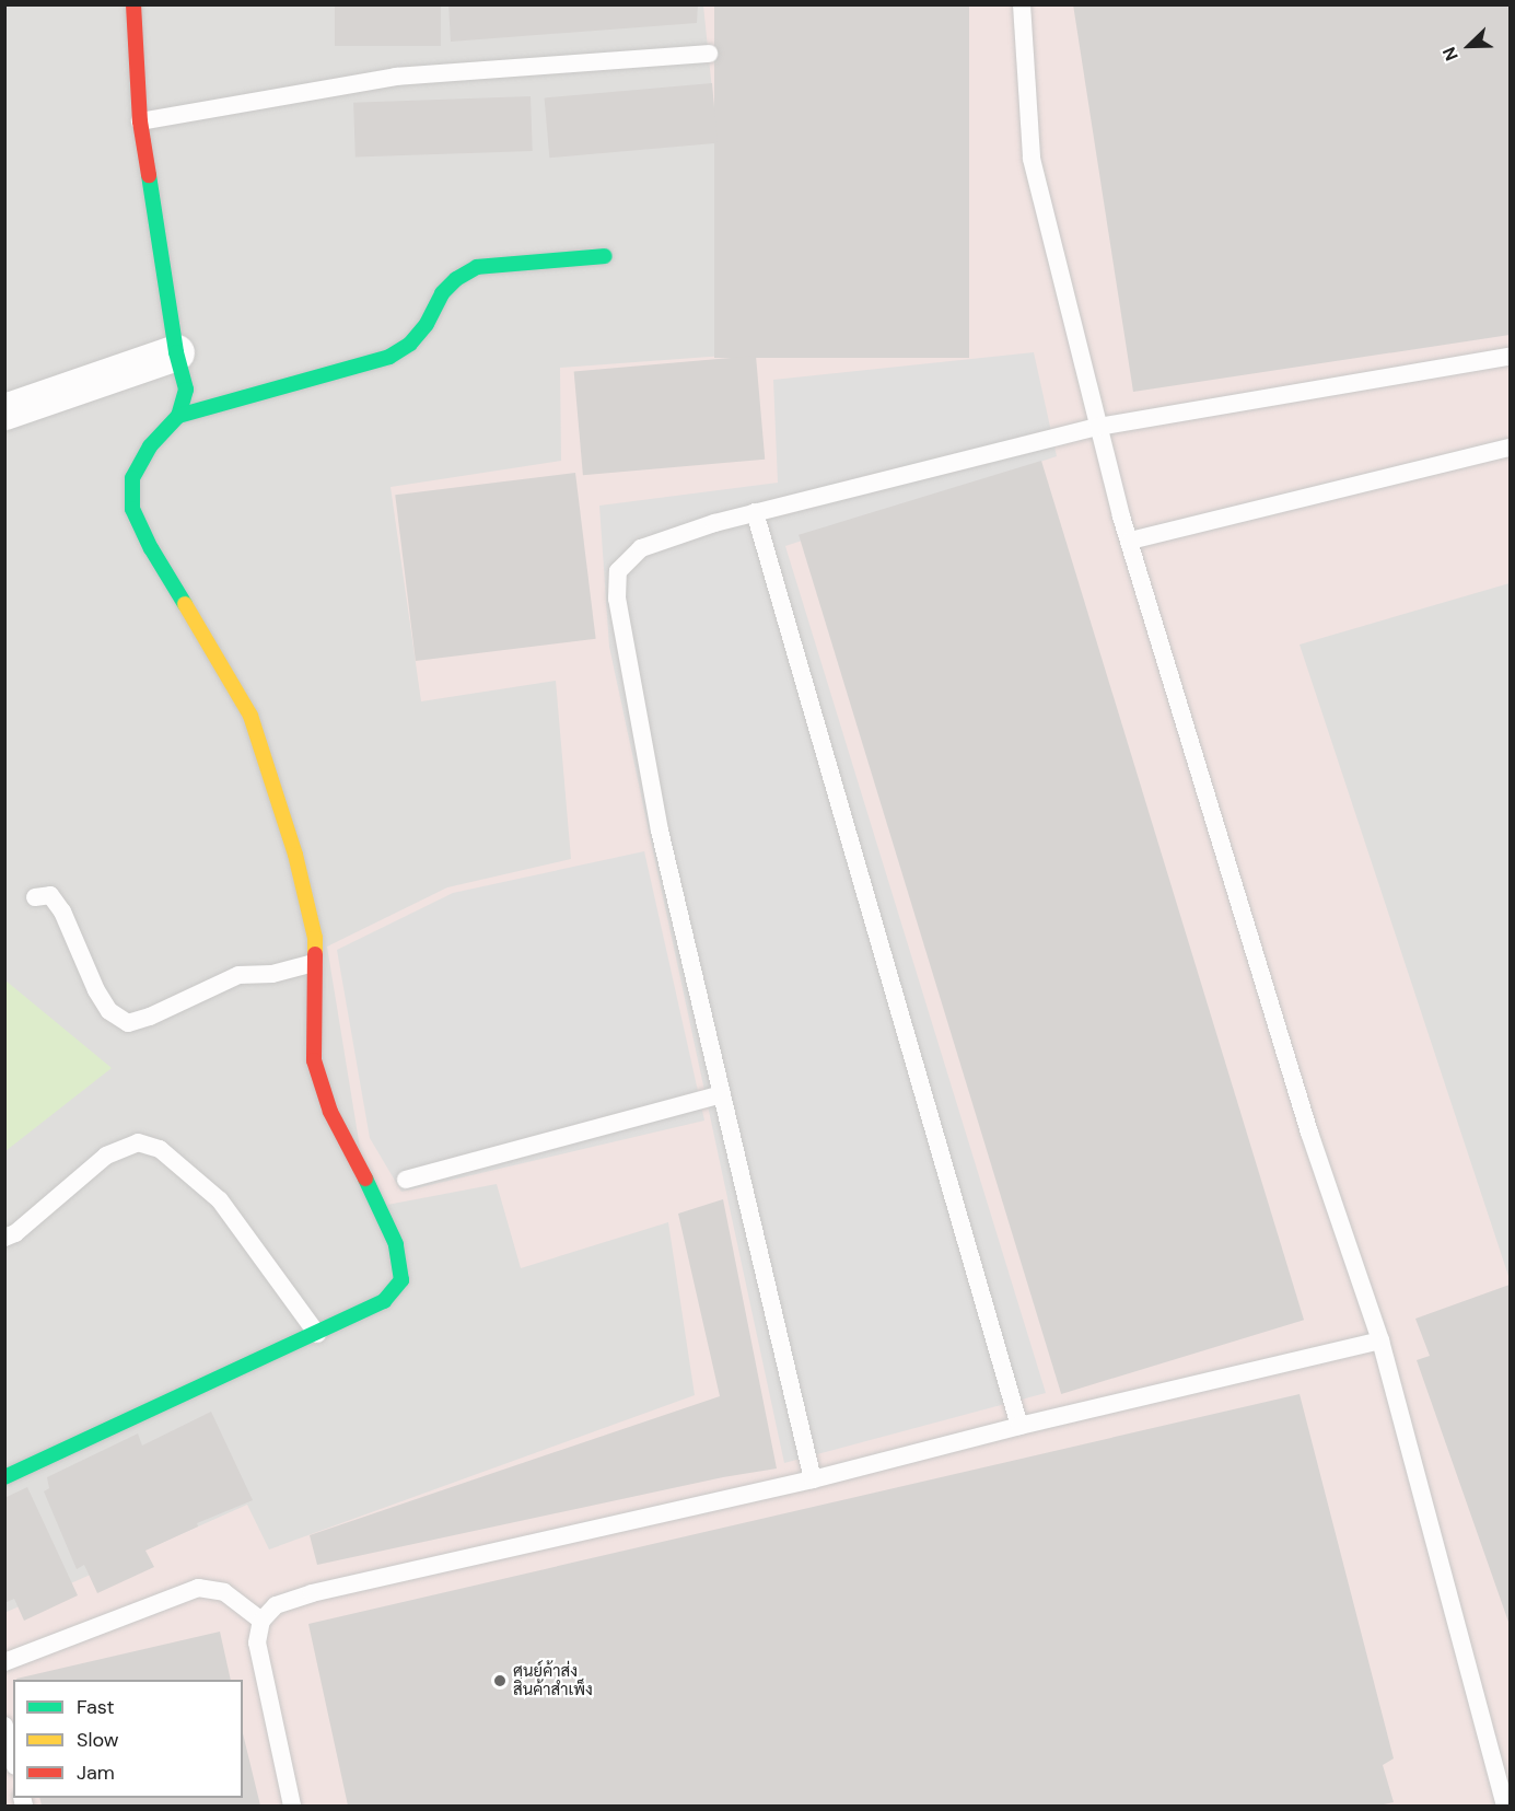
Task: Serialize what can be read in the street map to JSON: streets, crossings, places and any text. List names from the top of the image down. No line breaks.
{"places":["ศูนย์ค้าส่ง สินค้าสำเพ็ง"],"legend":["Fast","Slow","Jam"],"north":"bottom left"}
